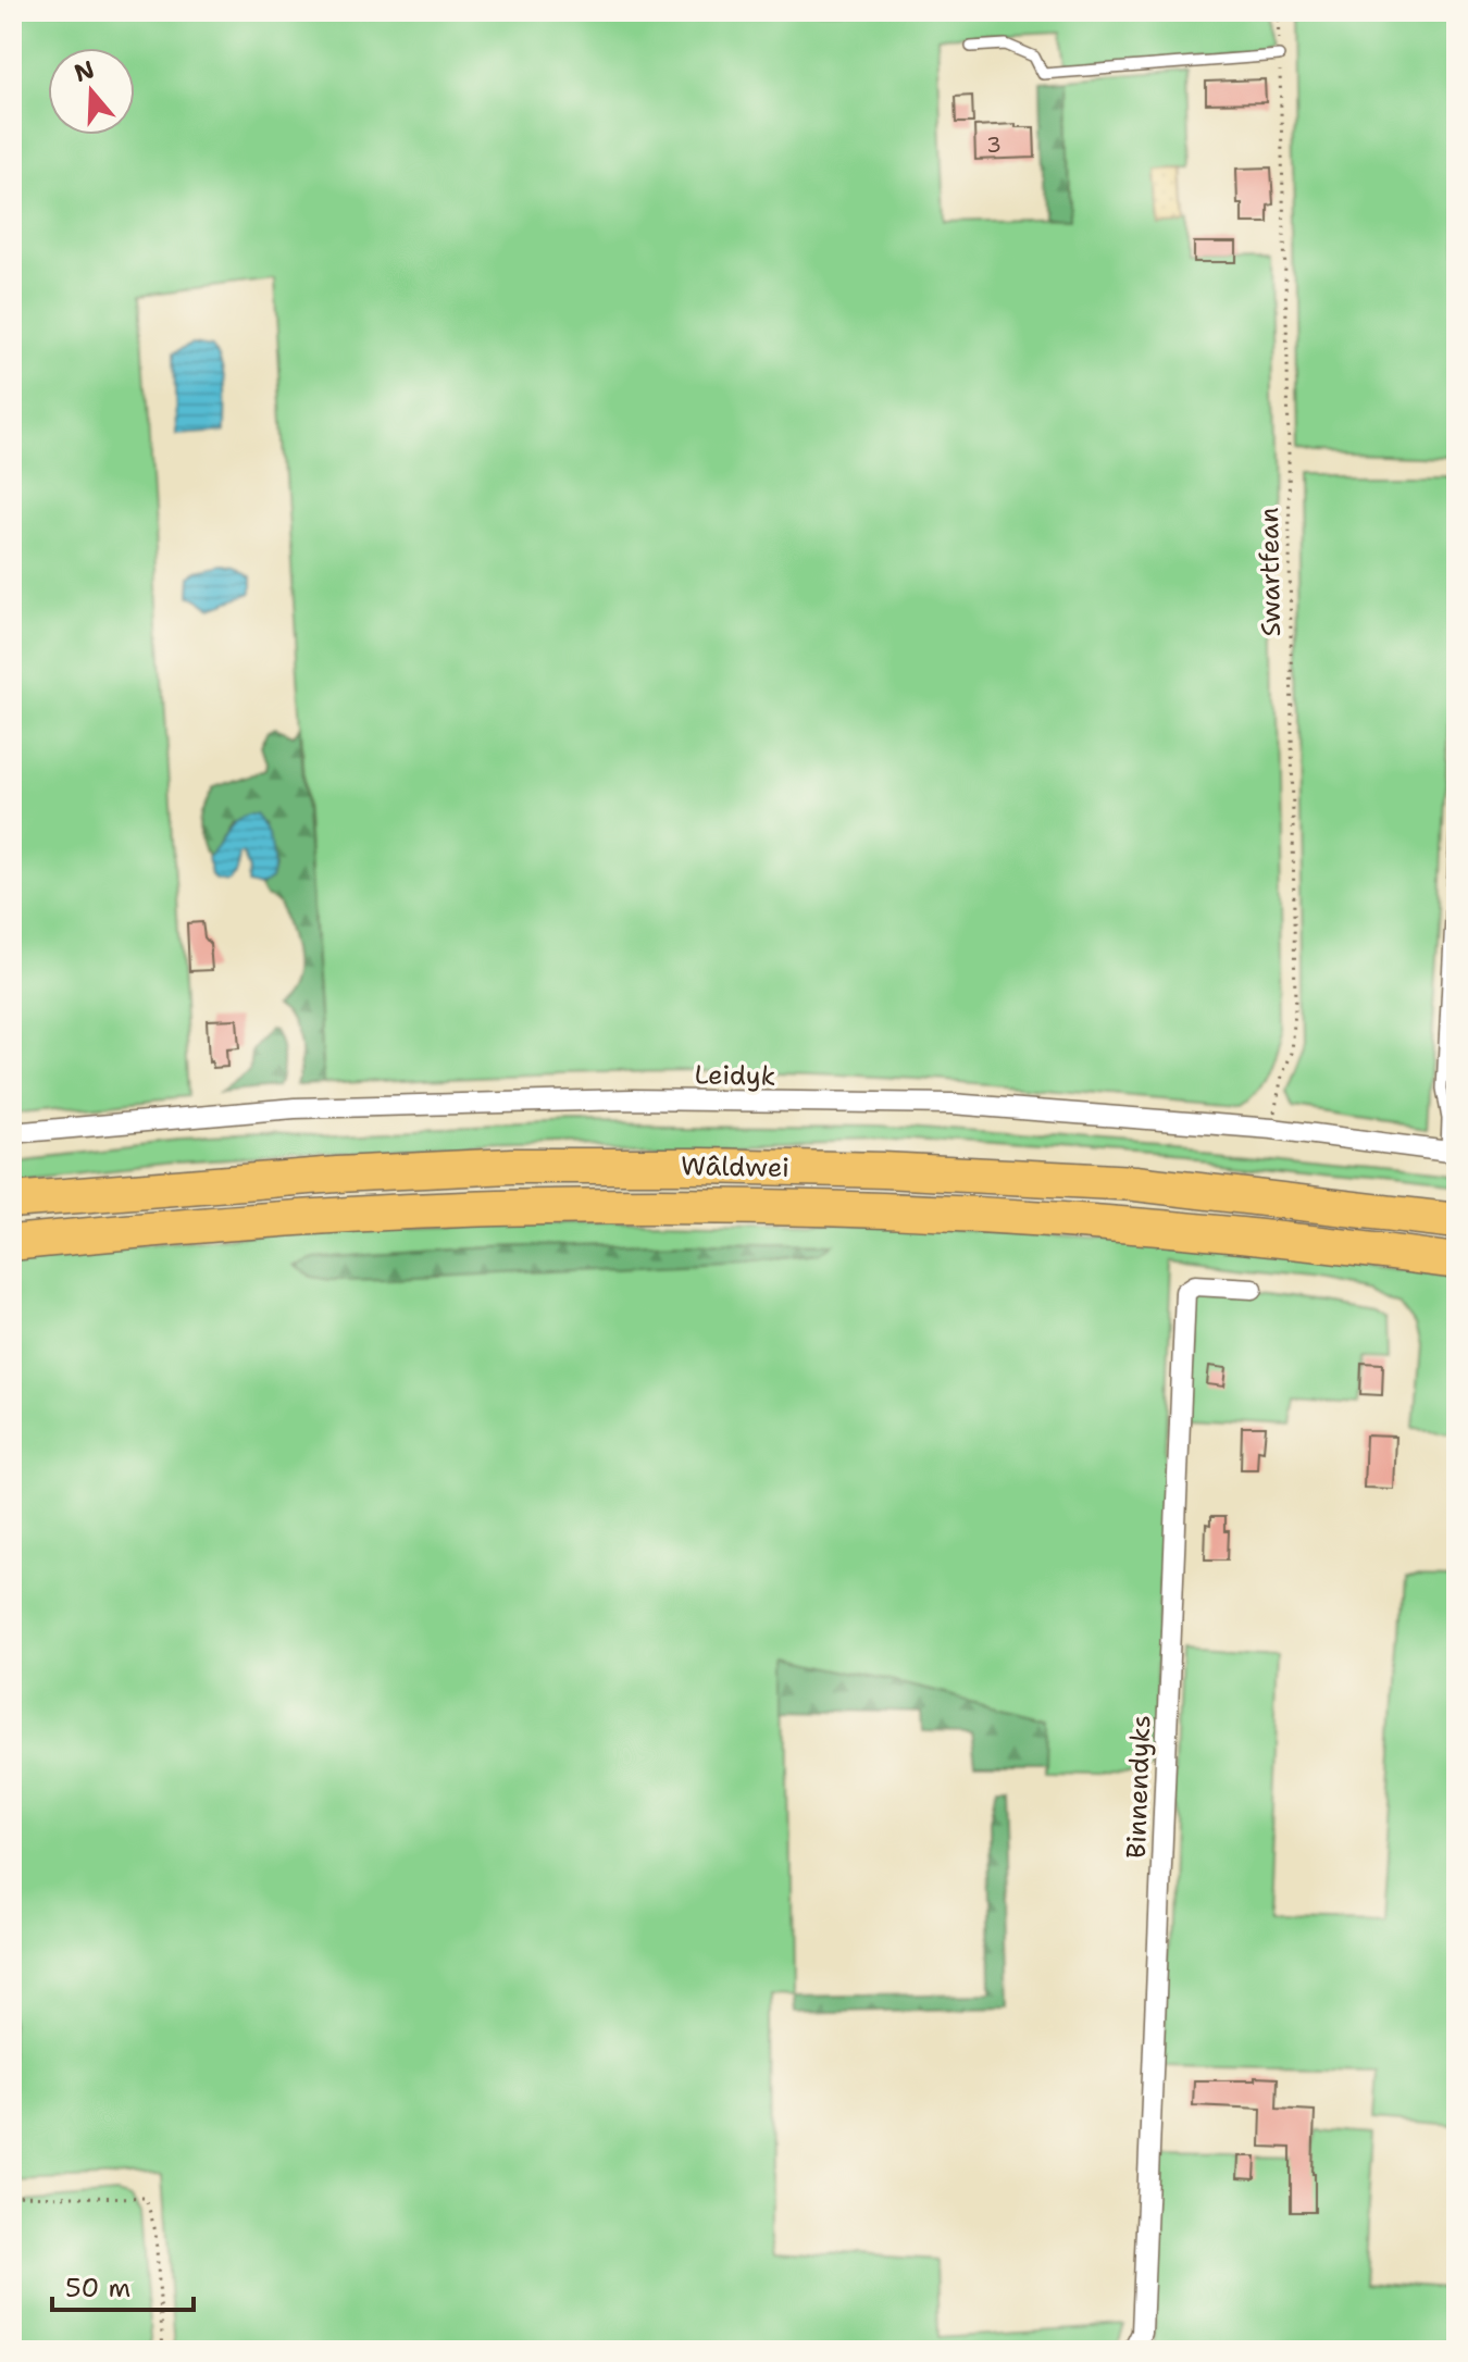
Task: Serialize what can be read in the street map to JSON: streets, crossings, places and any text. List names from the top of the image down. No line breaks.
{"streets":{"highway":["Wâldwei"],"street":["Leidyk","Binnendyks"],"path":["Swartfean"]},"crossings":[["Swartfean","Leidyk"]],"house_numbers":["3"],"scale_bar":"50 m","north":"top"}
